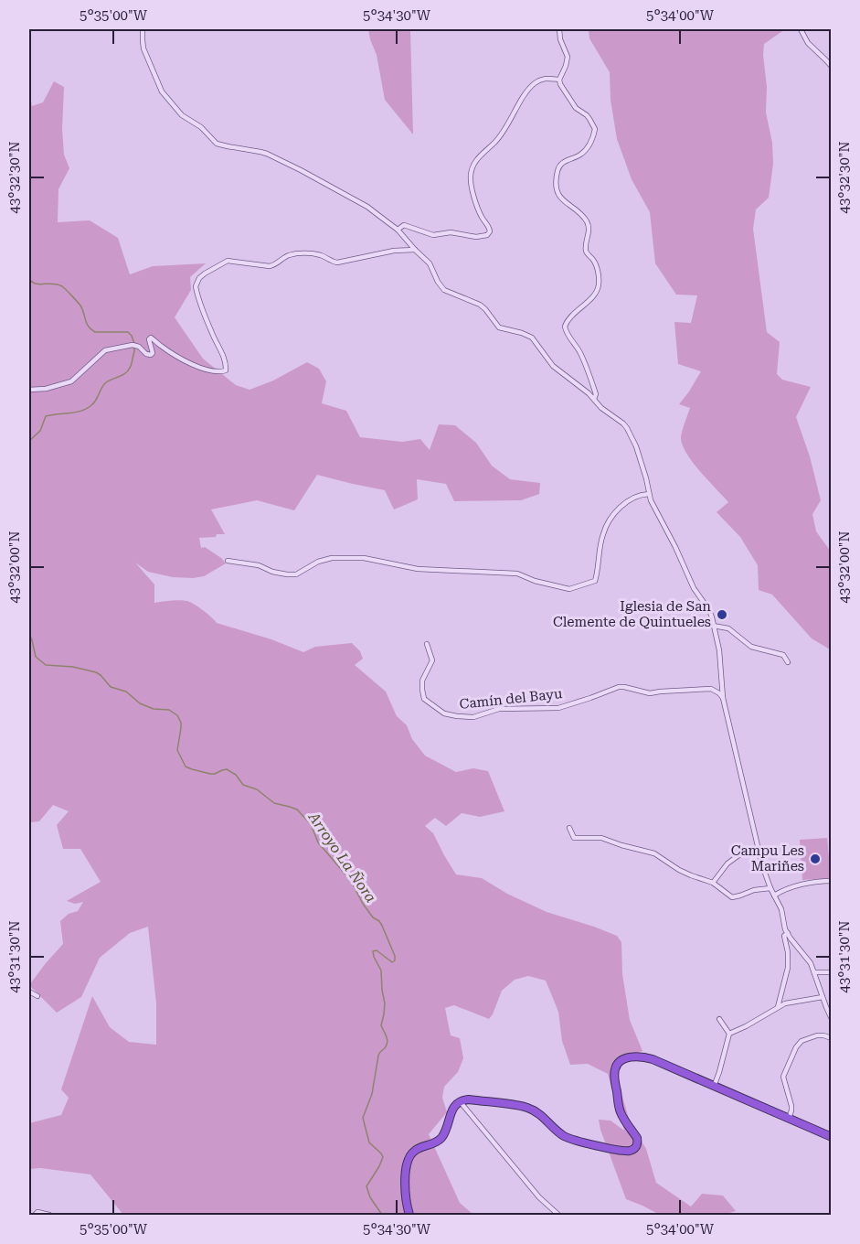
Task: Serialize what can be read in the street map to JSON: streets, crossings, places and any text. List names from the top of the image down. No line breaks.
{"streets":{"street":["Camín del Bayu"]},"water":["Arroyo La Ñora"],"places":["Iglesia de San Clemente de Quintueles","Campu Les Mariñes"],"coordinates":["5°35'00\"W","5°34'30\"W","5°34'00\"W","43°32'30\"N","43°32'00\"N","43°31'30\"N"]}
